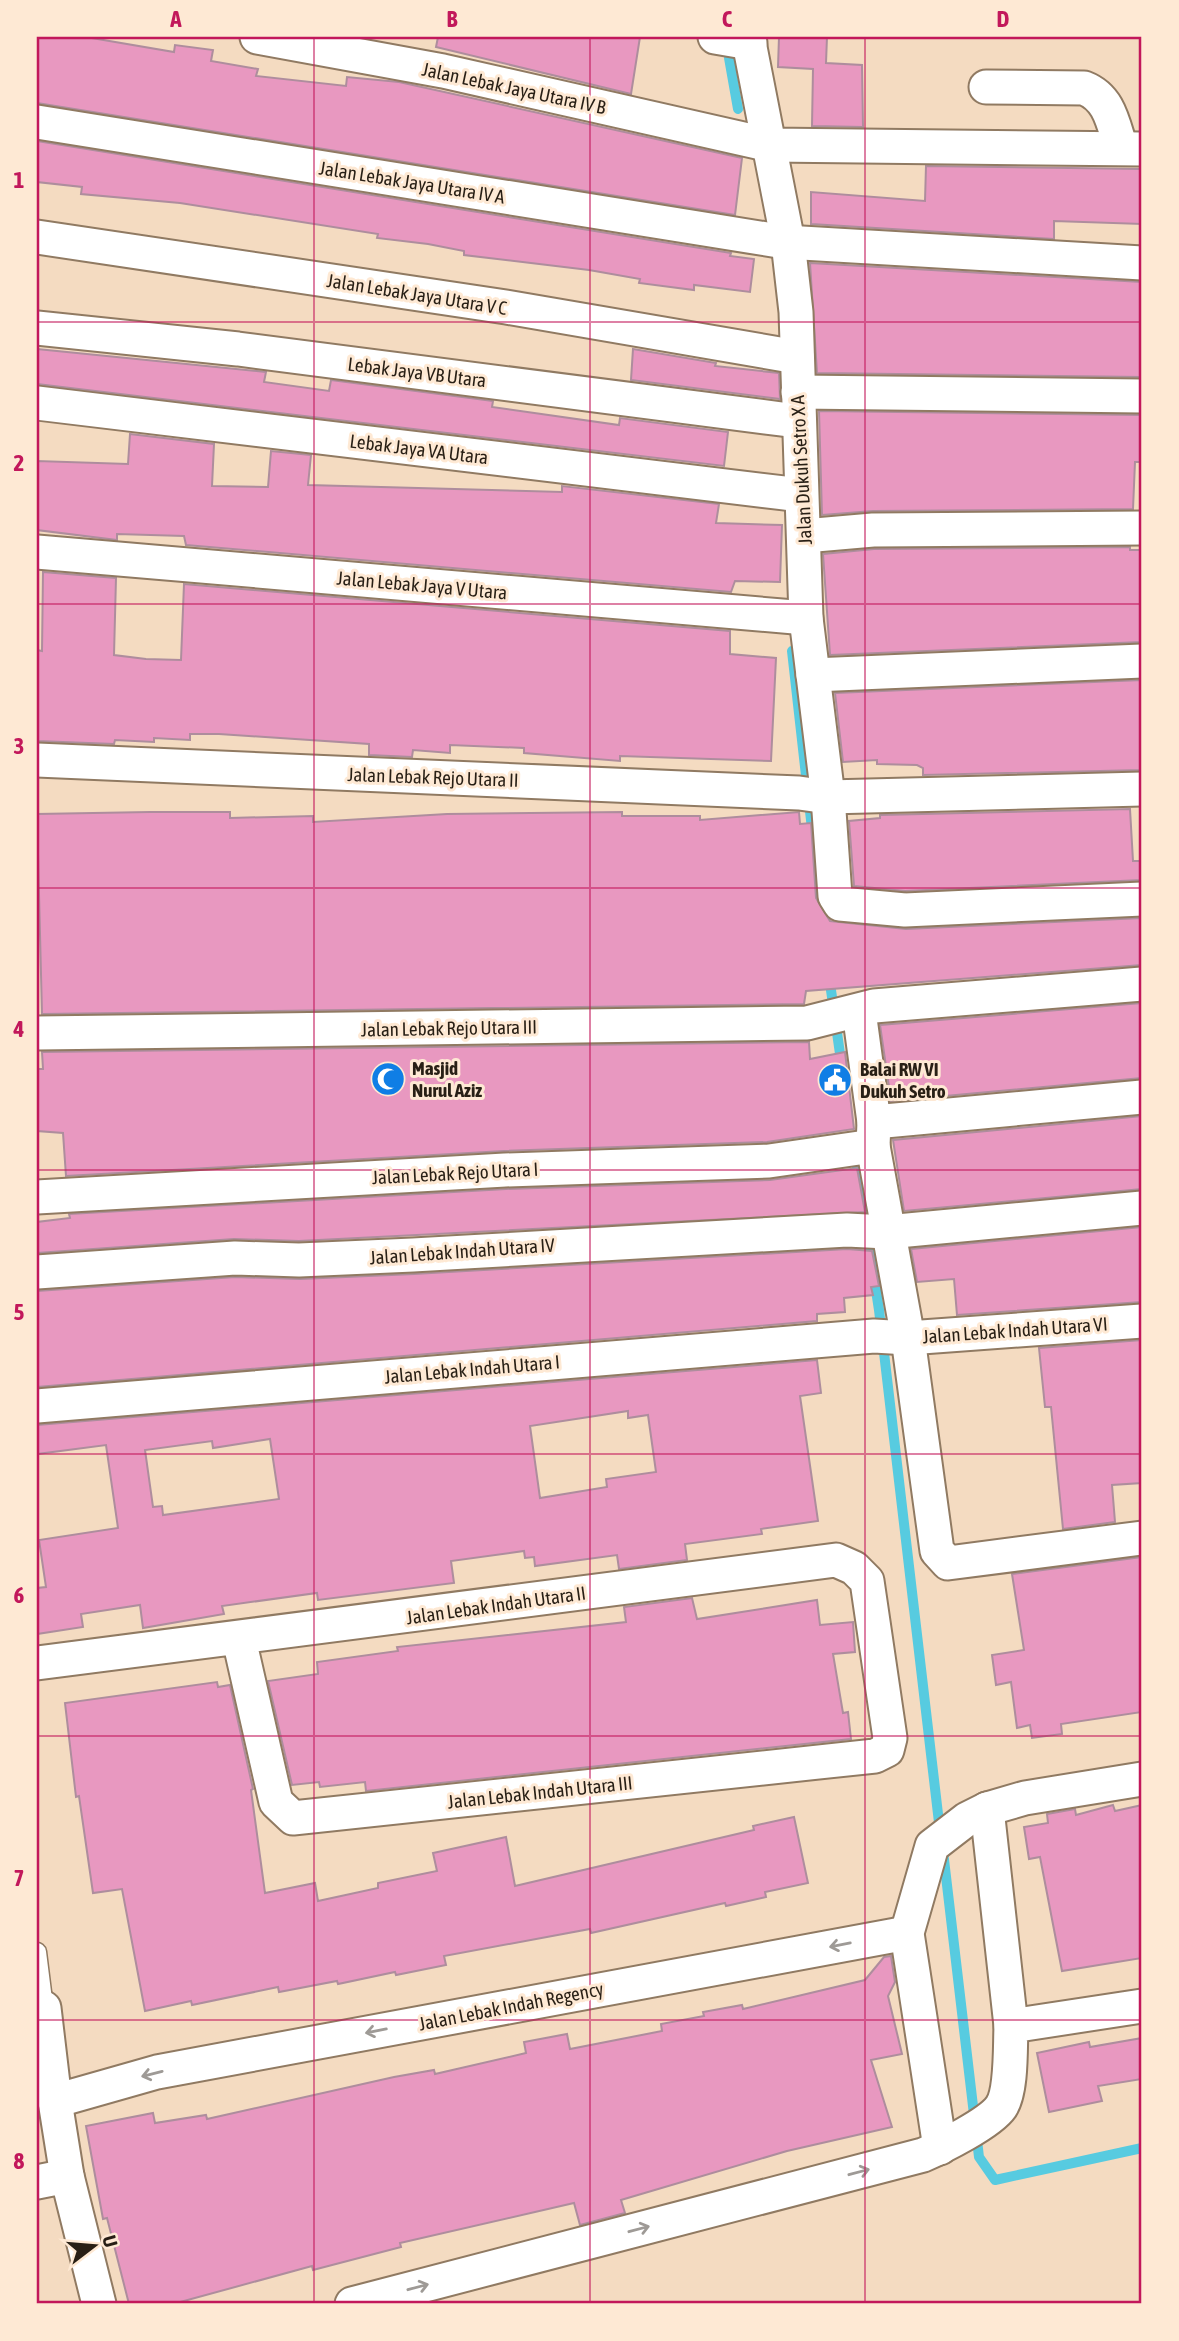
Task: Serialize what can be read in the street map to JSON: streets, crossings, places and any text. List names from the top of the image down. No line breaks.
{"streets":{"street":["Jalan Lebak Jaya Utara IV B","Jalan Lebak Jaya Utara IV A","Jalan Lebak Jaya Utara V C","Lebak Jaya VB Utara","Lebak Jaya VA Utara","Jalan Dukuh Setro X A","Jalan Lebak Jaya V Utara","Jalan Lebak Rejo Utara II","Jalan Lebak Rejo Utara III","Jalan Lebak Rejo Utara I","Jalan Lebak Indah Utara IV","Jalan Lebak Indah Utara VI","Jalan Lebak Indah Utara I","Jalan Lebak Indah Utara II","Jalan Lebak Indah Utara III","Jalan Lebak Indah Regency"]},"crossings":[["Jalan Lebak Jaya Utara IV B","Jalan Dukuh Setro X A"],["Jalan Lebak Jaya Utara IV A","Jalan Dukuh Setro X A"],["Jalan Lebak Jaya Utara V C","Jalan Dukuh Setro X A"],["Lebak Jaya VB Utara","Jalan Dukuh Setro X A"],["Lebak Jaya VA Utara","Jalan Dukuh Setro X A"],["Jalan Dukuh Setro X A","Jalan Lebak Jaya V Utara"],["Jalan Dukuh Setro X A","Jalan Lebak Rejo Utara II"],["Jalan Lebak Indah Utara VI","Jalan Lebak Indah Utara I"],["Jalan Lebak Indah Utara II","Jalan Lebak Indah Utara III"]],"places":{"mosque":["Masjid Nurul Aziz"],"public building":["Balai RW VI Dukuh Setro"]},"north":"right","grid":{"columns":["A","B","C","D"],"rows":["1","2","3","4","5","6","7","8"]}}
